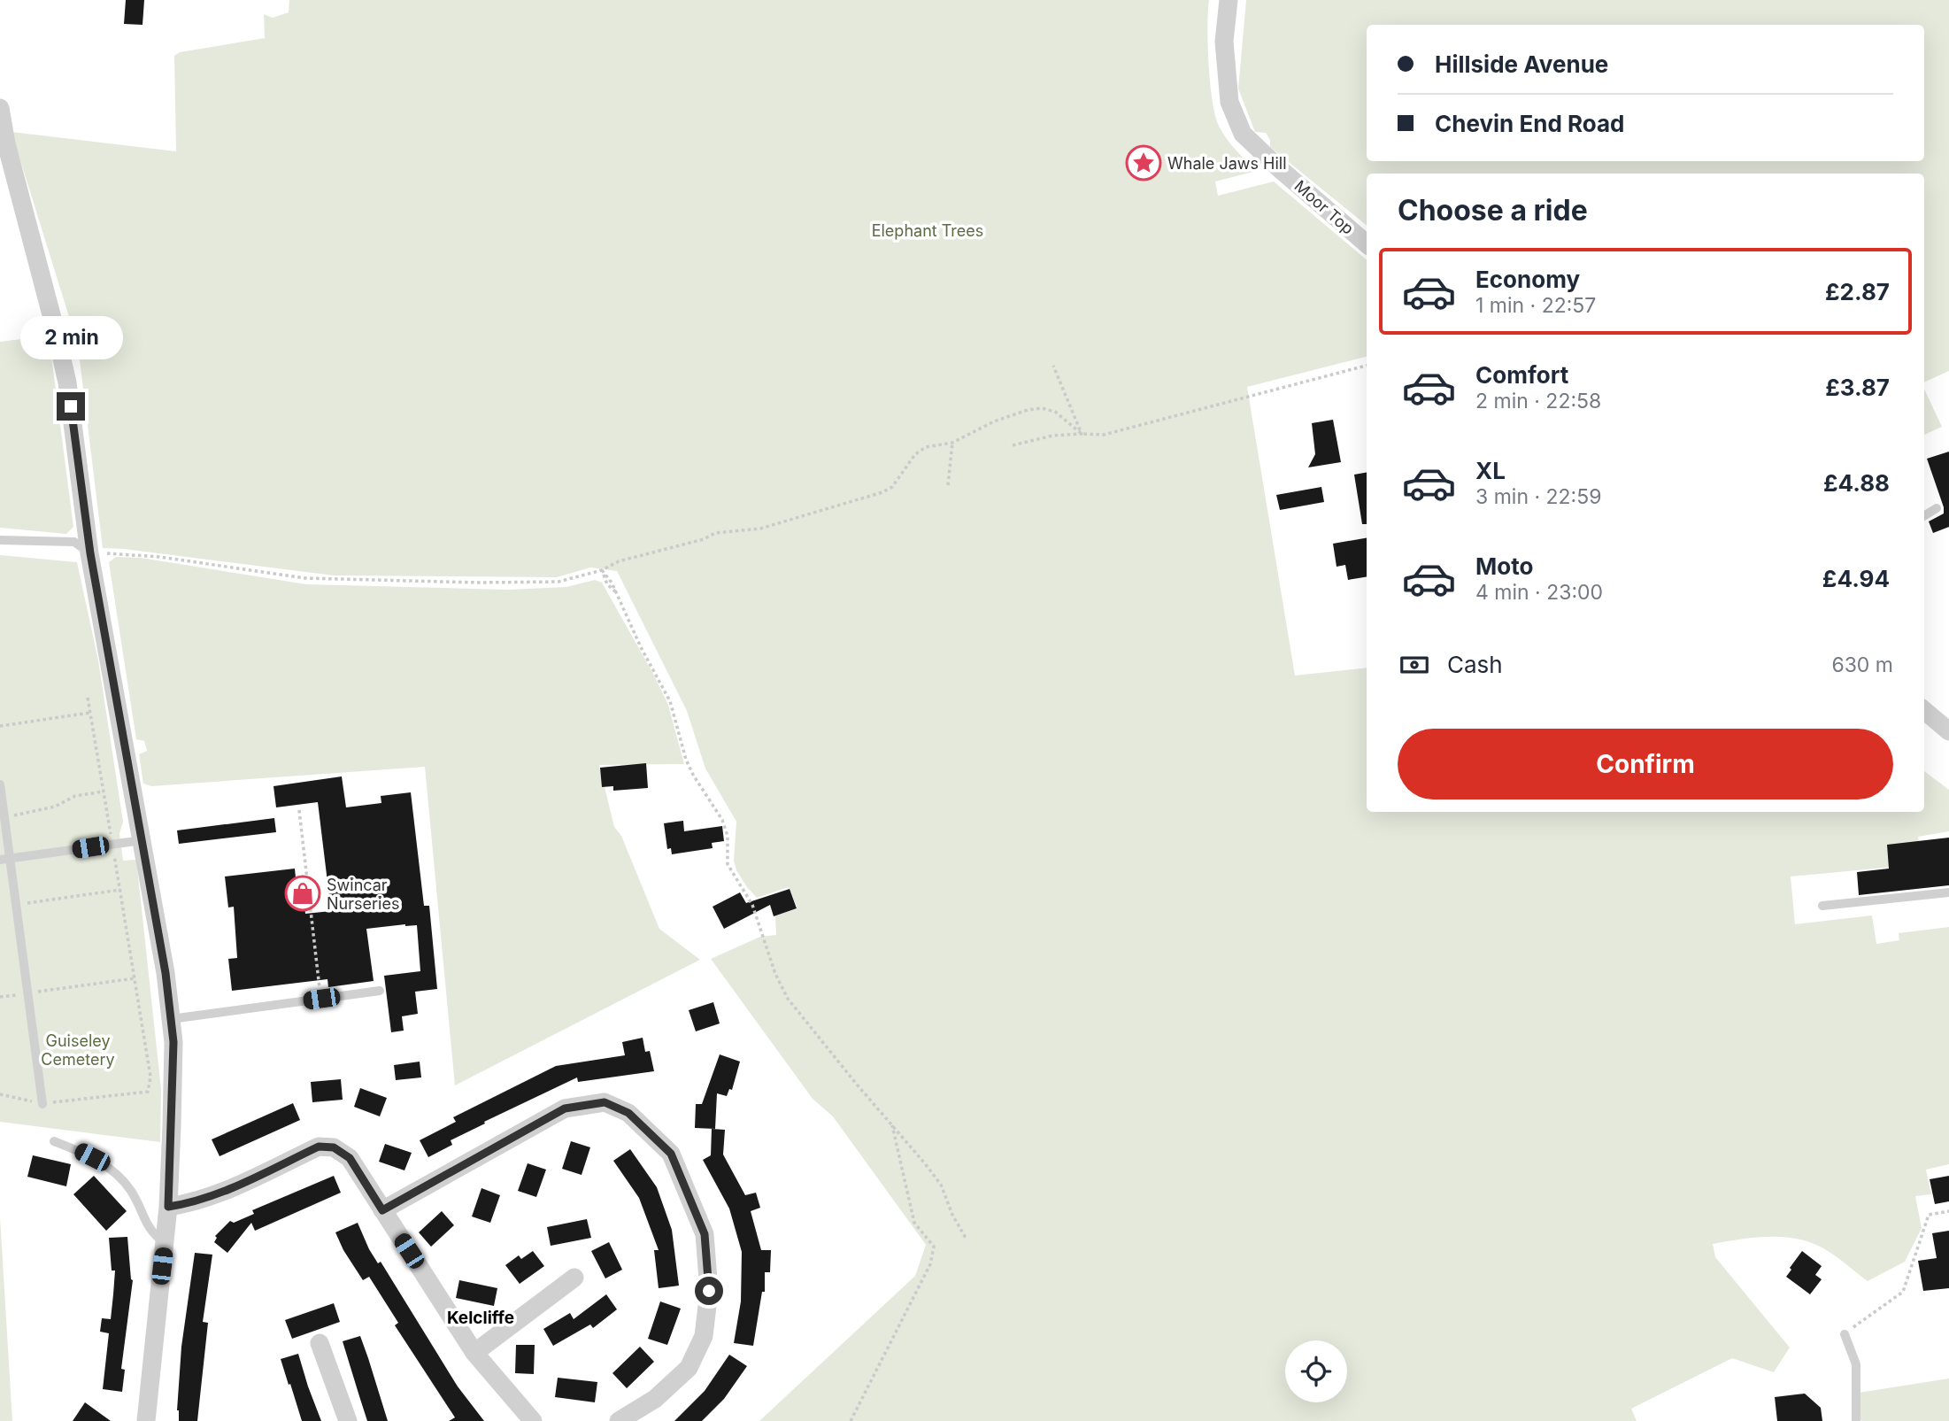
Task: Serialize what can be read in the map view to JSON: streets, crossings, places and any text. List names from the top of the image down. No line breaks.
{"streets":{"street":["Moor Top"]},"districts":["Kelcliffe"],"parks":["Elephant Trees","Guiseley Cemetery"],"places":{"place":["Whale Jaws Hill"],"shop":["Swincar Nurseries"]},"page":{"banner":["Hillside Avenue","Chevin End Road"],"heading":"Choose a ride","list":[{"name":"Economy","note":"1 min · 22:57","value":"£2.87"},{"name":"Comfort","note":"2 min · 22:58","value":"£3.87"},{"name":"XL","note":"3 min · 22:59","value":"£4.88"},{"name":"Moto","note":"4 min · 23:00","value":"£4.94"}],"bubble":"2 min","pay":["Cash","630 m"],"buttons":"Confirm"}}
